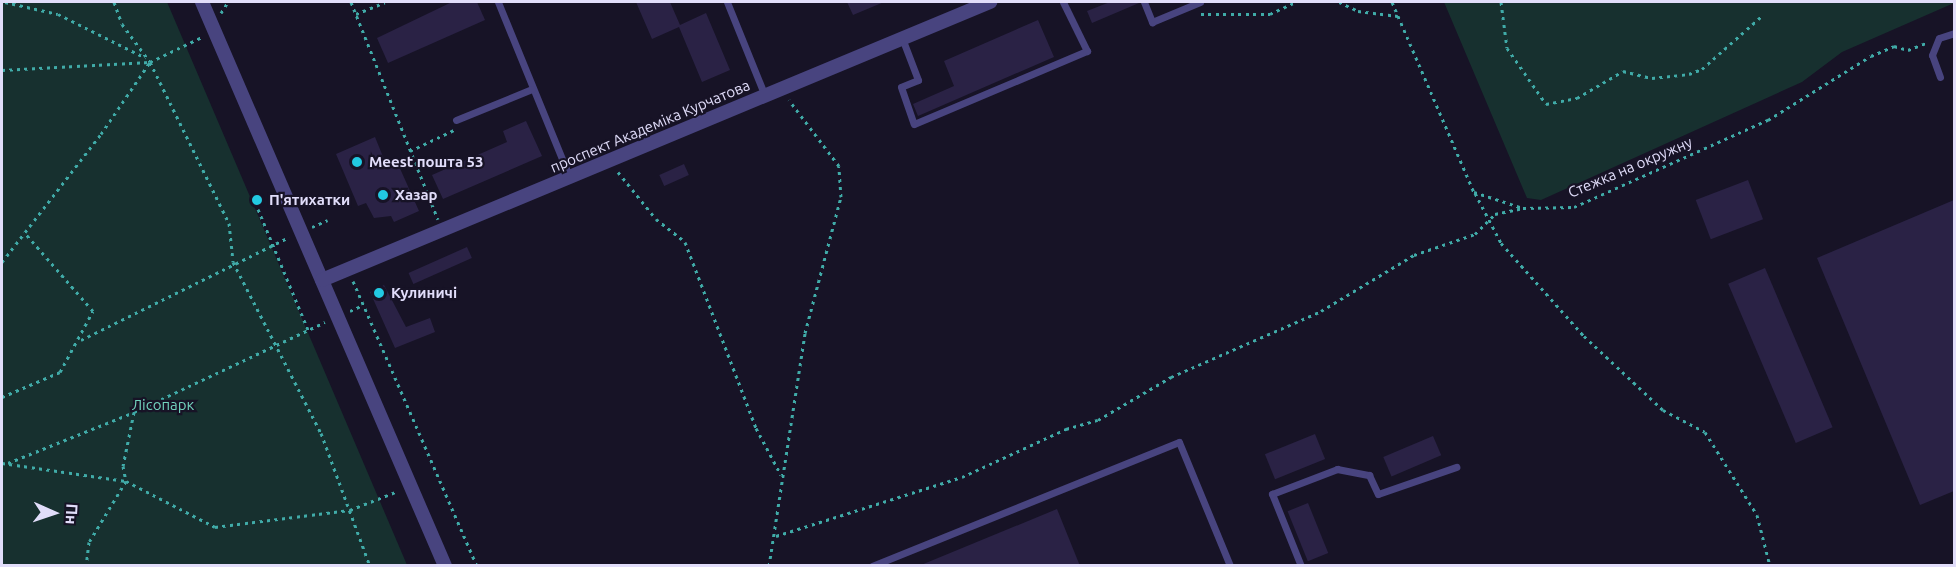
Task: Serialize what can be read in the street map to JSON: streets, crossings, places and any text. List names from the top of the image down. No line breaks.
{"streets":{"street":["проспект Академіка Курчатова"],"path":["Стежка на окружну"]},"parks":["Лісопарк"],"places":["Meest пошта 53","Хазар","П'ятихатки","Кулиничі"],"north":"right"}
